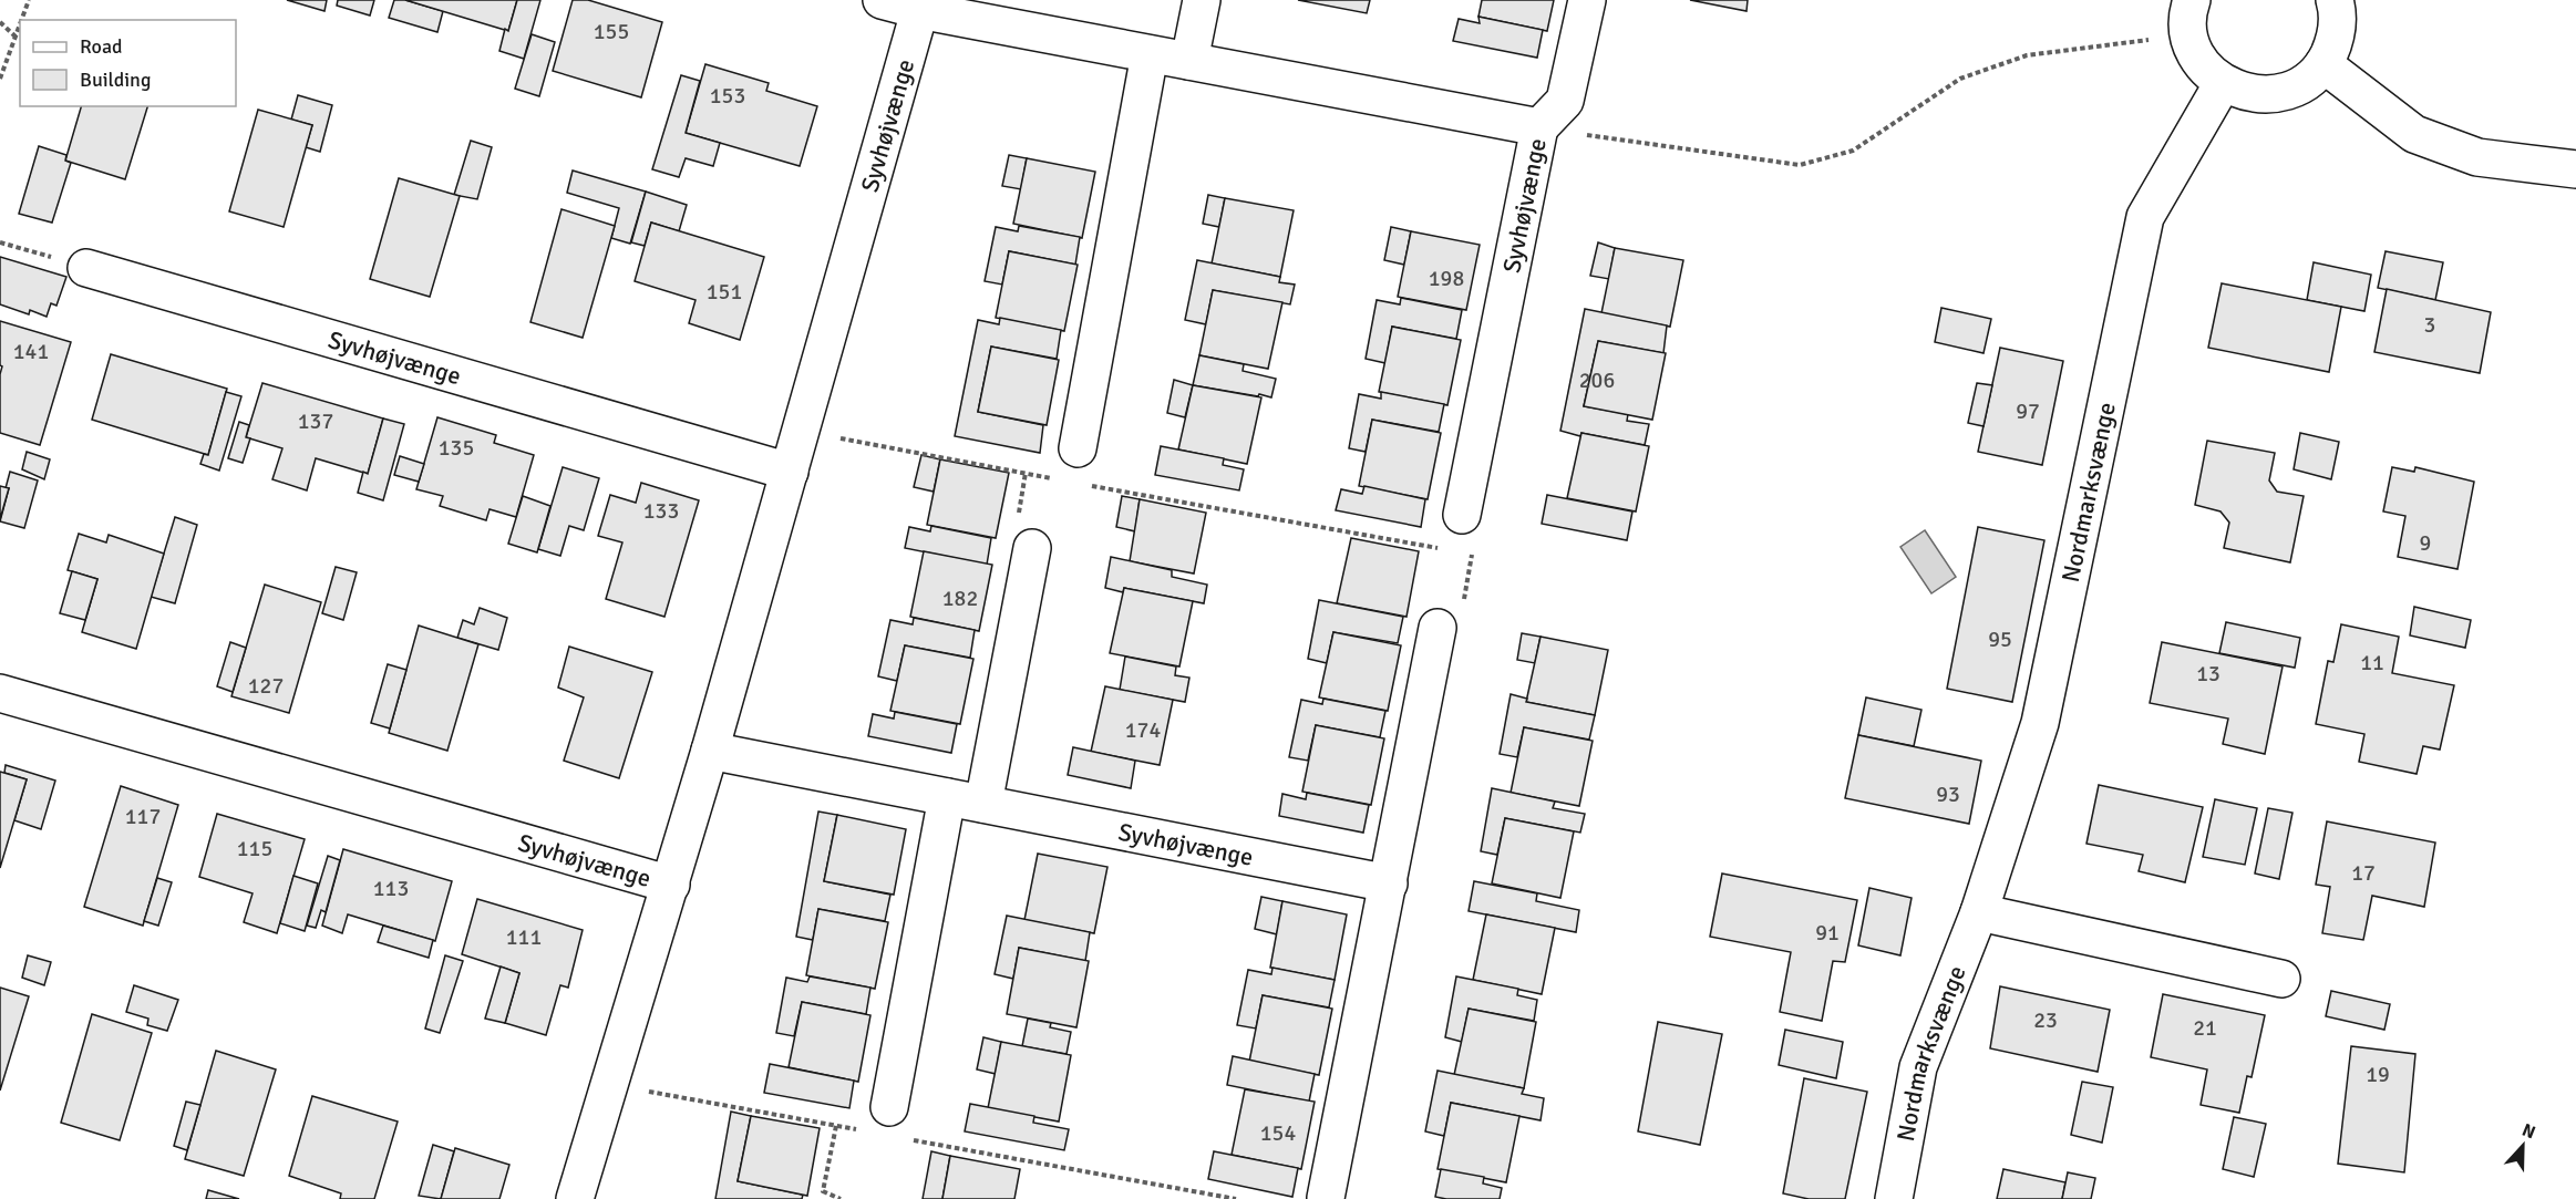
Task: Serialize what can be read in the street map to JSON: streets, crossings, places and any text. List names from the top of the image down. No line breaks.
{"streets":{"street":["Syvhøjvænge","Nordmarksvænge"]},"house_numbers":["155","153","198","151","3","141","206","97","137","135","133","9","182","95","11","13","127","174","93","117","115","17","113","91","111","23","21","19","154"],"legend":["Road","Building"],"north":"top"}
